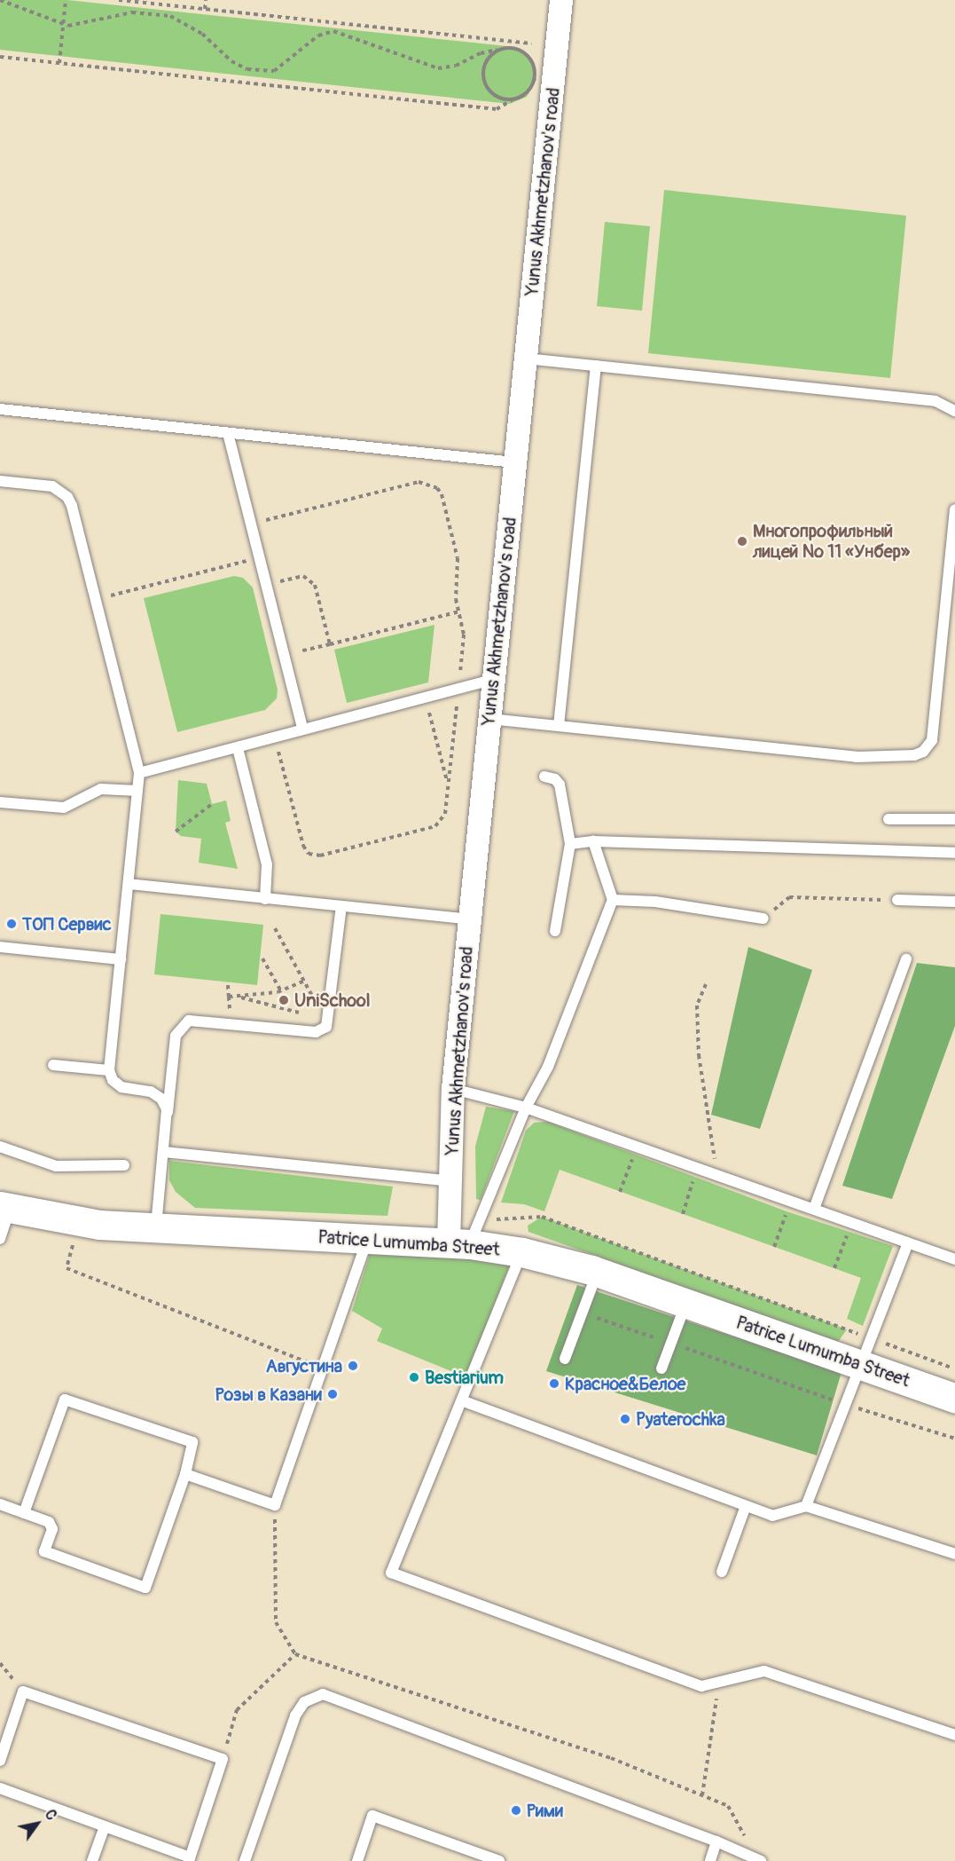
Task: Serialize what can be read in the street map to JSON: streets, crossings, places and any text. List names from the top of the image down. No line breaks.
{"streets":{"street":["Yunus Akhmetzhanov's road","Patrice Lumumba Street"]},"crossings":[["Yunus Akhmetzhanov's road","Patrice Lumumba Street"]],"places":["Многопрофильный лицей № 11 «Унбер»","ТОП Сервис","UniSchool","Августина","Bestiarium","Красное&Белое","Розы в Казани","Pyaterochka","Рими"],"north":"top right"}
